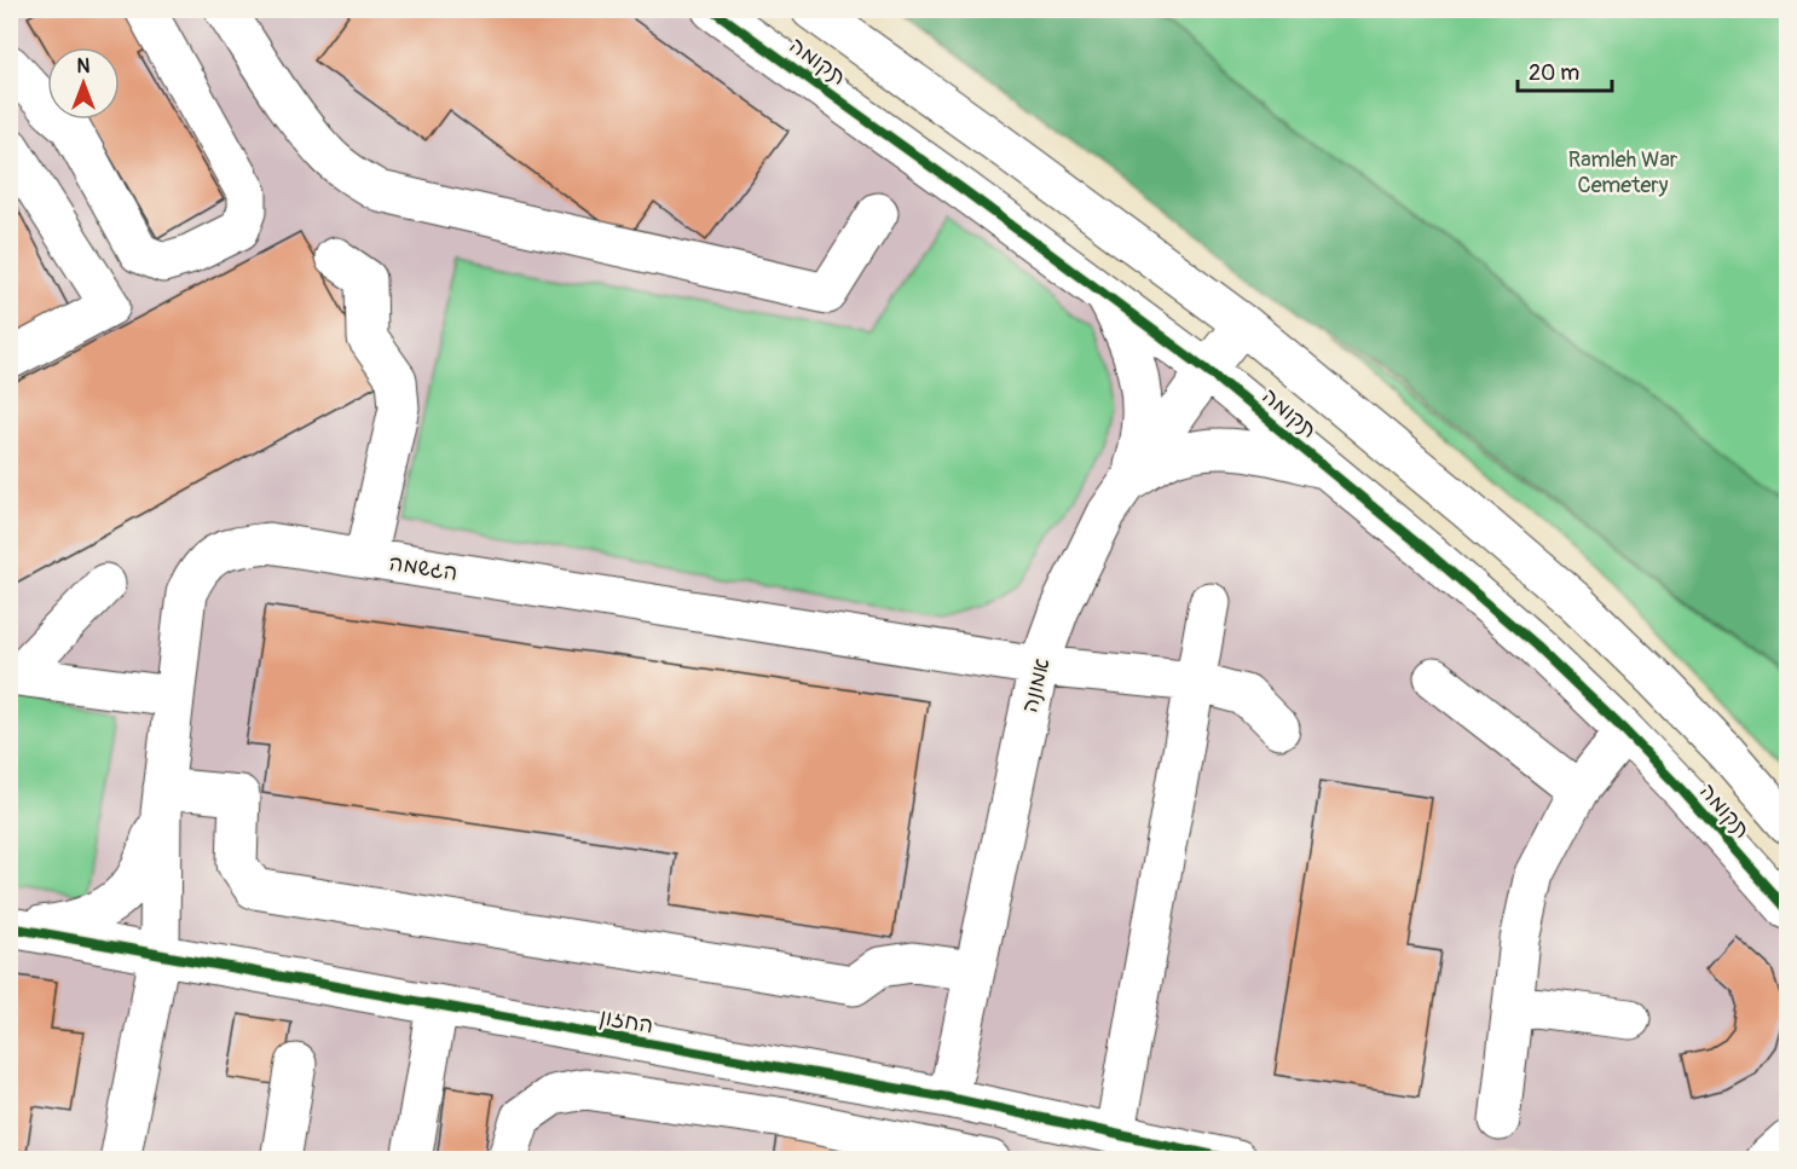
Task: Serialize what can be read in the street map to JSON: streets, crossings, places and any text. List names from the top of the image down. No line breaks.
{"streets":{"street":["תקומה","הגשמה","אמונה","החזון"]},"crossings":[["תקומה","אמונה"],["הגשמה","אמונה"],["הגשמה","החזון"],["אמונה","החזון"]],"parks":["Ramleh War Cemetery"],"scale_bar":"20 m","north":"top"}
